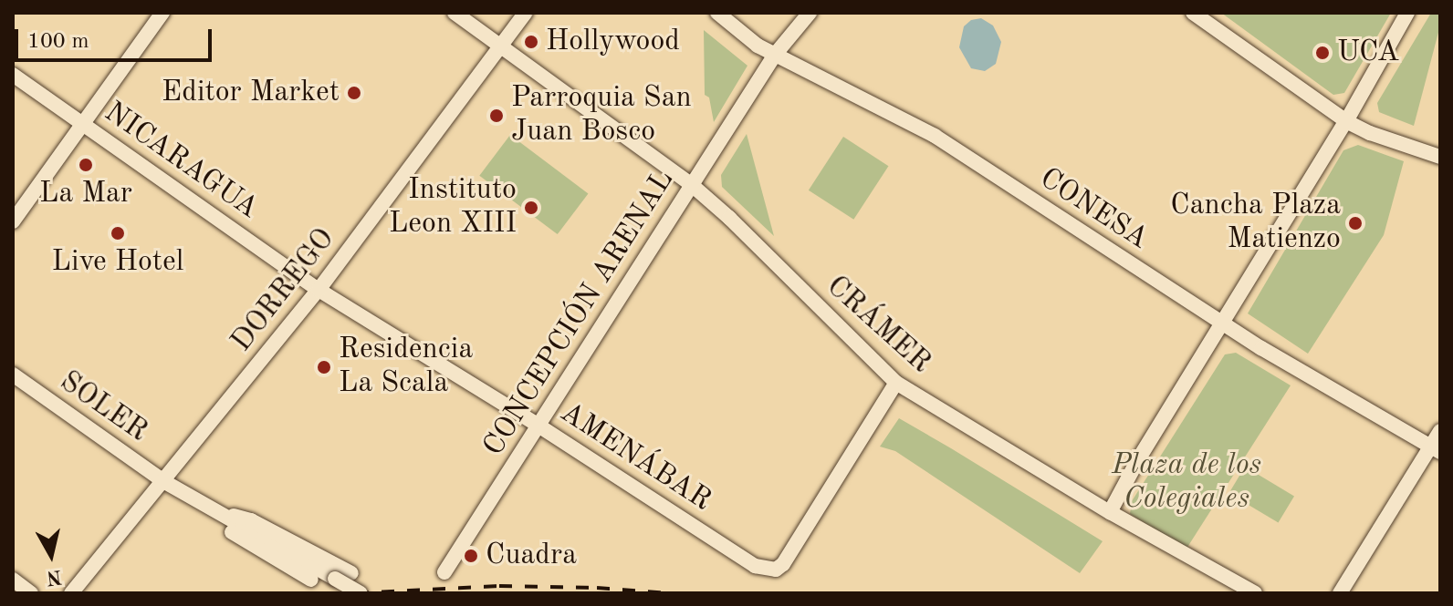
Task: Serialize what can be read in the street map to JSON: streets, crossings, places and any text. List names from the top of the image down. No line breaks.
{"streets":{"street":["NICARAGUA","CONESA","DORREGO","CONCEPCIÓN ARENAL","CRÁMER","SOLER","AMENÁBAR"]},"crossings":[["NICARAGUA","DORREGO"],["NICARAGUA","AMENÁBAR"],["CONESA","CONCEPCIÓN ARENAL"],["DORREGO","CRÁMER"],["DORREGO","SOLER"],["DORREGO","AMENÁBAR"],["CONCEPCIÓN ARENAL","CRÁMER"],["CONCEPCIÓN ARENAL","AMENÁBAR"],["CRÁMER","AMENÁBAR"]],"parks":["Plaza de los Colegiales"],"places":["Hollywood","UCA","Editor Market","Parroquia San Juan Bosco","La Mar","Instituto Leon XIII","Cancha Plaza Matienzo","Live Hotel","Residencia La Scala","Cuadra"],"scale_bar":"100 m","north":"bottom"}
